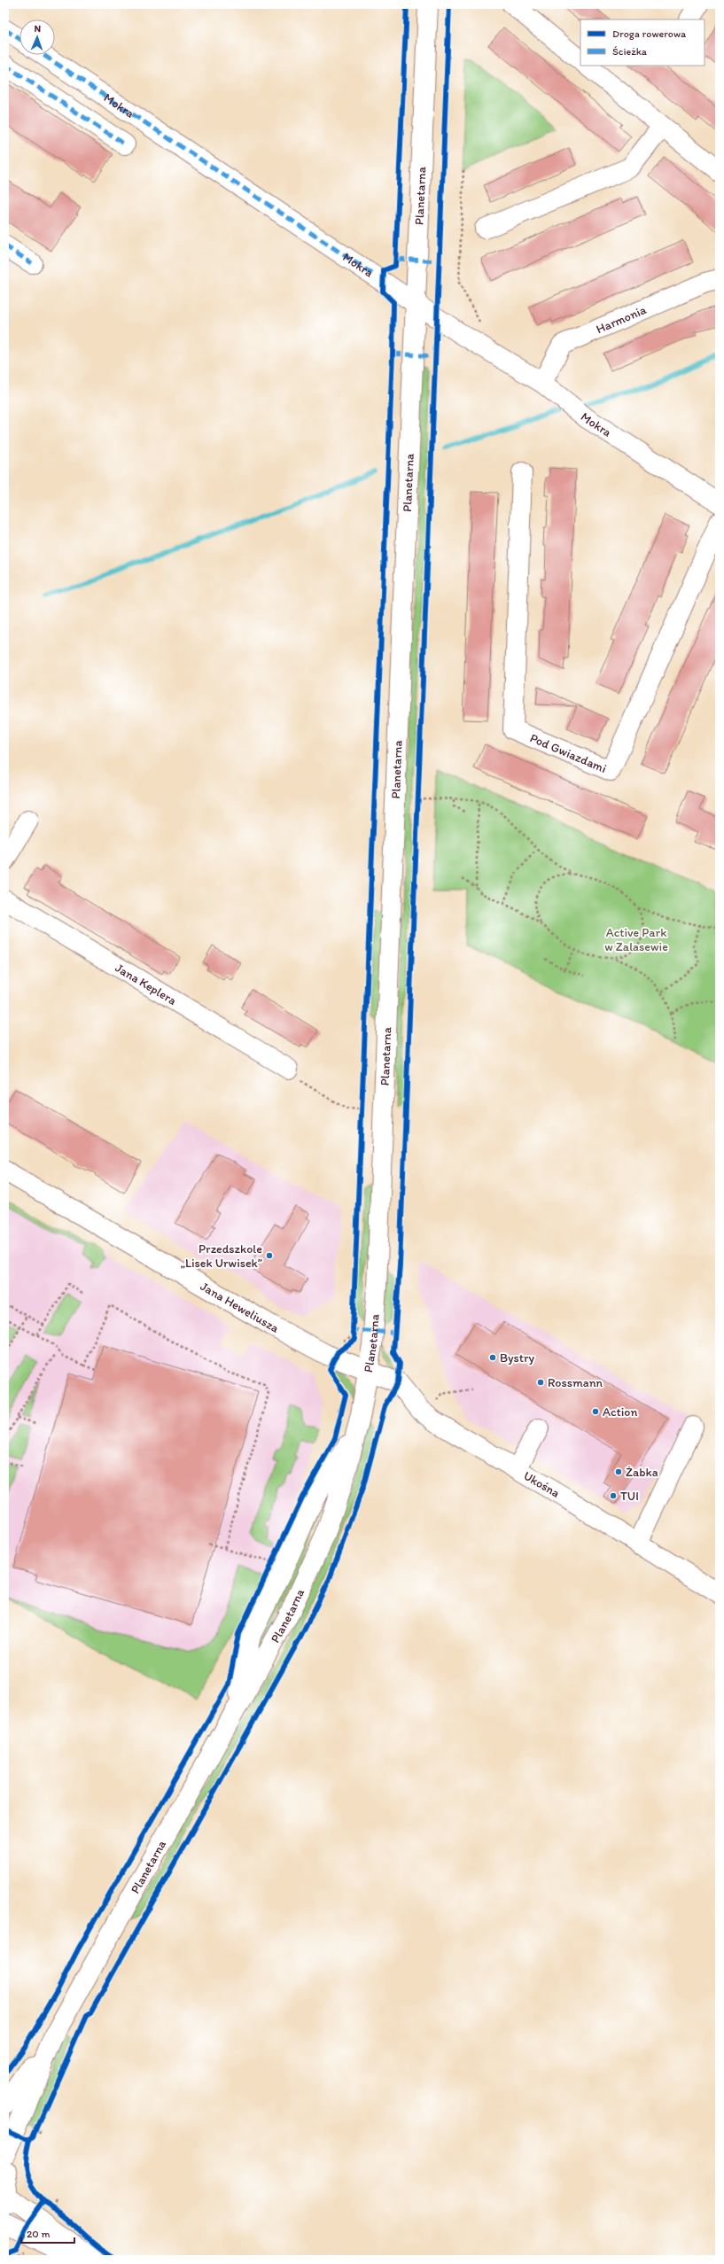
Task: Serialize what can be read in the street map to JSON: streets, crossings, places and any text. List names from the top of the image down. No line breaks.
{"streets":{"street":["Mokra","Planetarna","Harmonia","Pod Gwiazdami","Jana Keplera","Jana Heweliusza","Ukośna"]},"crossings":[["Mokra","Planetarna"],["Mokra","Harmonia"],["Planetarna","Jana Heweliusza"],["Planetarna","Ukośna"],["Jana Heweliusza","Ukośna"]],"parks":["Active Park w Zalasewie"],"places":["Przedszkole „Lisek Urwisek”","Bystry","Rossmann","Action","Żabka","TUI"],"legend":["Droga rowerowa","Ścieżka"],"scale_bar":"20 m","north":"top"}
